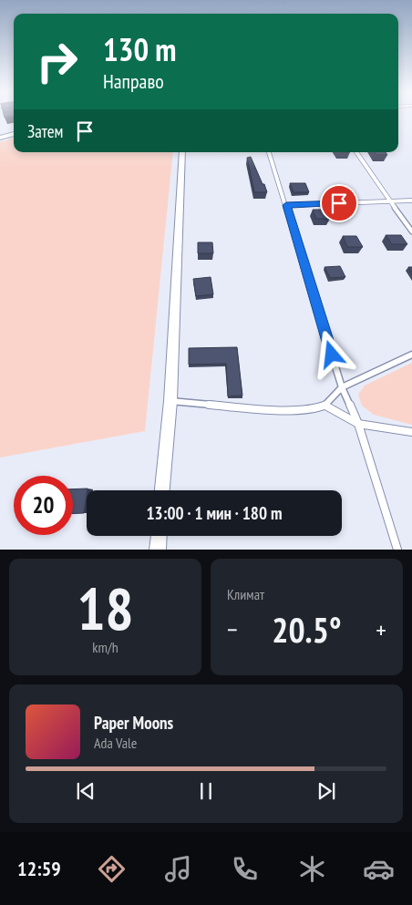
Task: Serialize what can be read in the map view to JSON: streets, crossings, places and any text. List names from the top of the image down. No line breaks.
{"page":{"turn":["130 m","Направо"],"then":"Затем","limit":"20","trip":"13:00 · 1 мин · 180 m","tile":[["18","km/h"],"Климат"],"heat":["−","20.5°","+"],"song":["Paper Moons","Ada Vale"],"tabs":"12:59"}}
